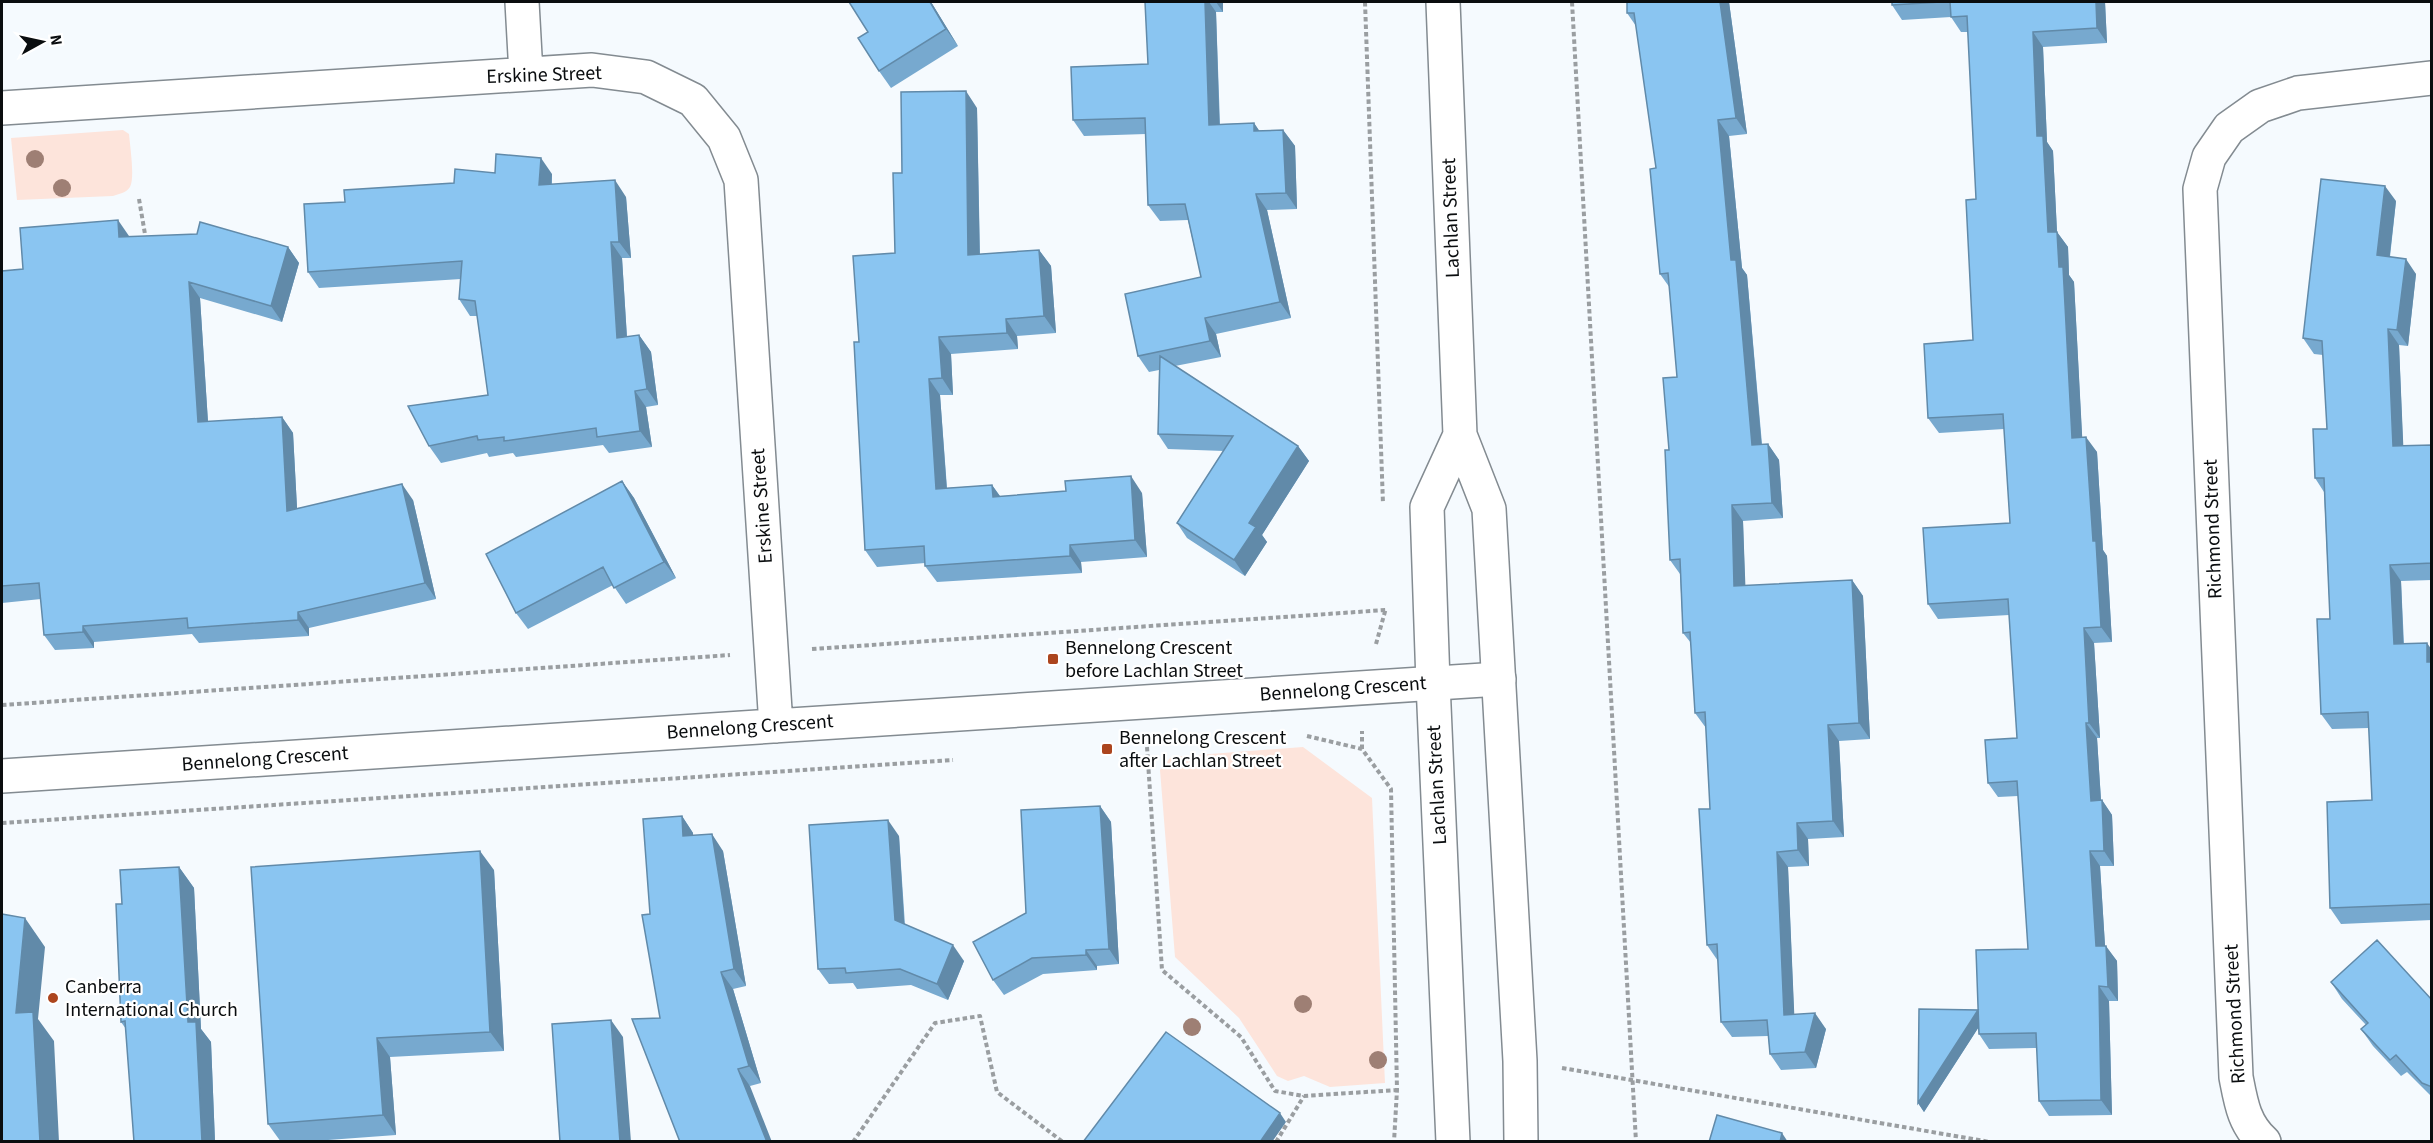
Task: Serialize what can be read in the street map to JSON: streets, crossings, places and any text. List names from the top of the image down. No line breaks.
{"streets":{"street":["Erskine Street","Lachlan Street","Richmond Street","Bennelong Crescent"]},"crossings":[["Erskine Street","Bennelong Crescent"],["Lachlan Street","Bennelong Crescent"]],"places":{"transit":["Bennelong Crescent before Lachlan Street","Bennelong Crescent after Lachlan Street"],"other":["Canberra International Church"]},"north":"right"}
